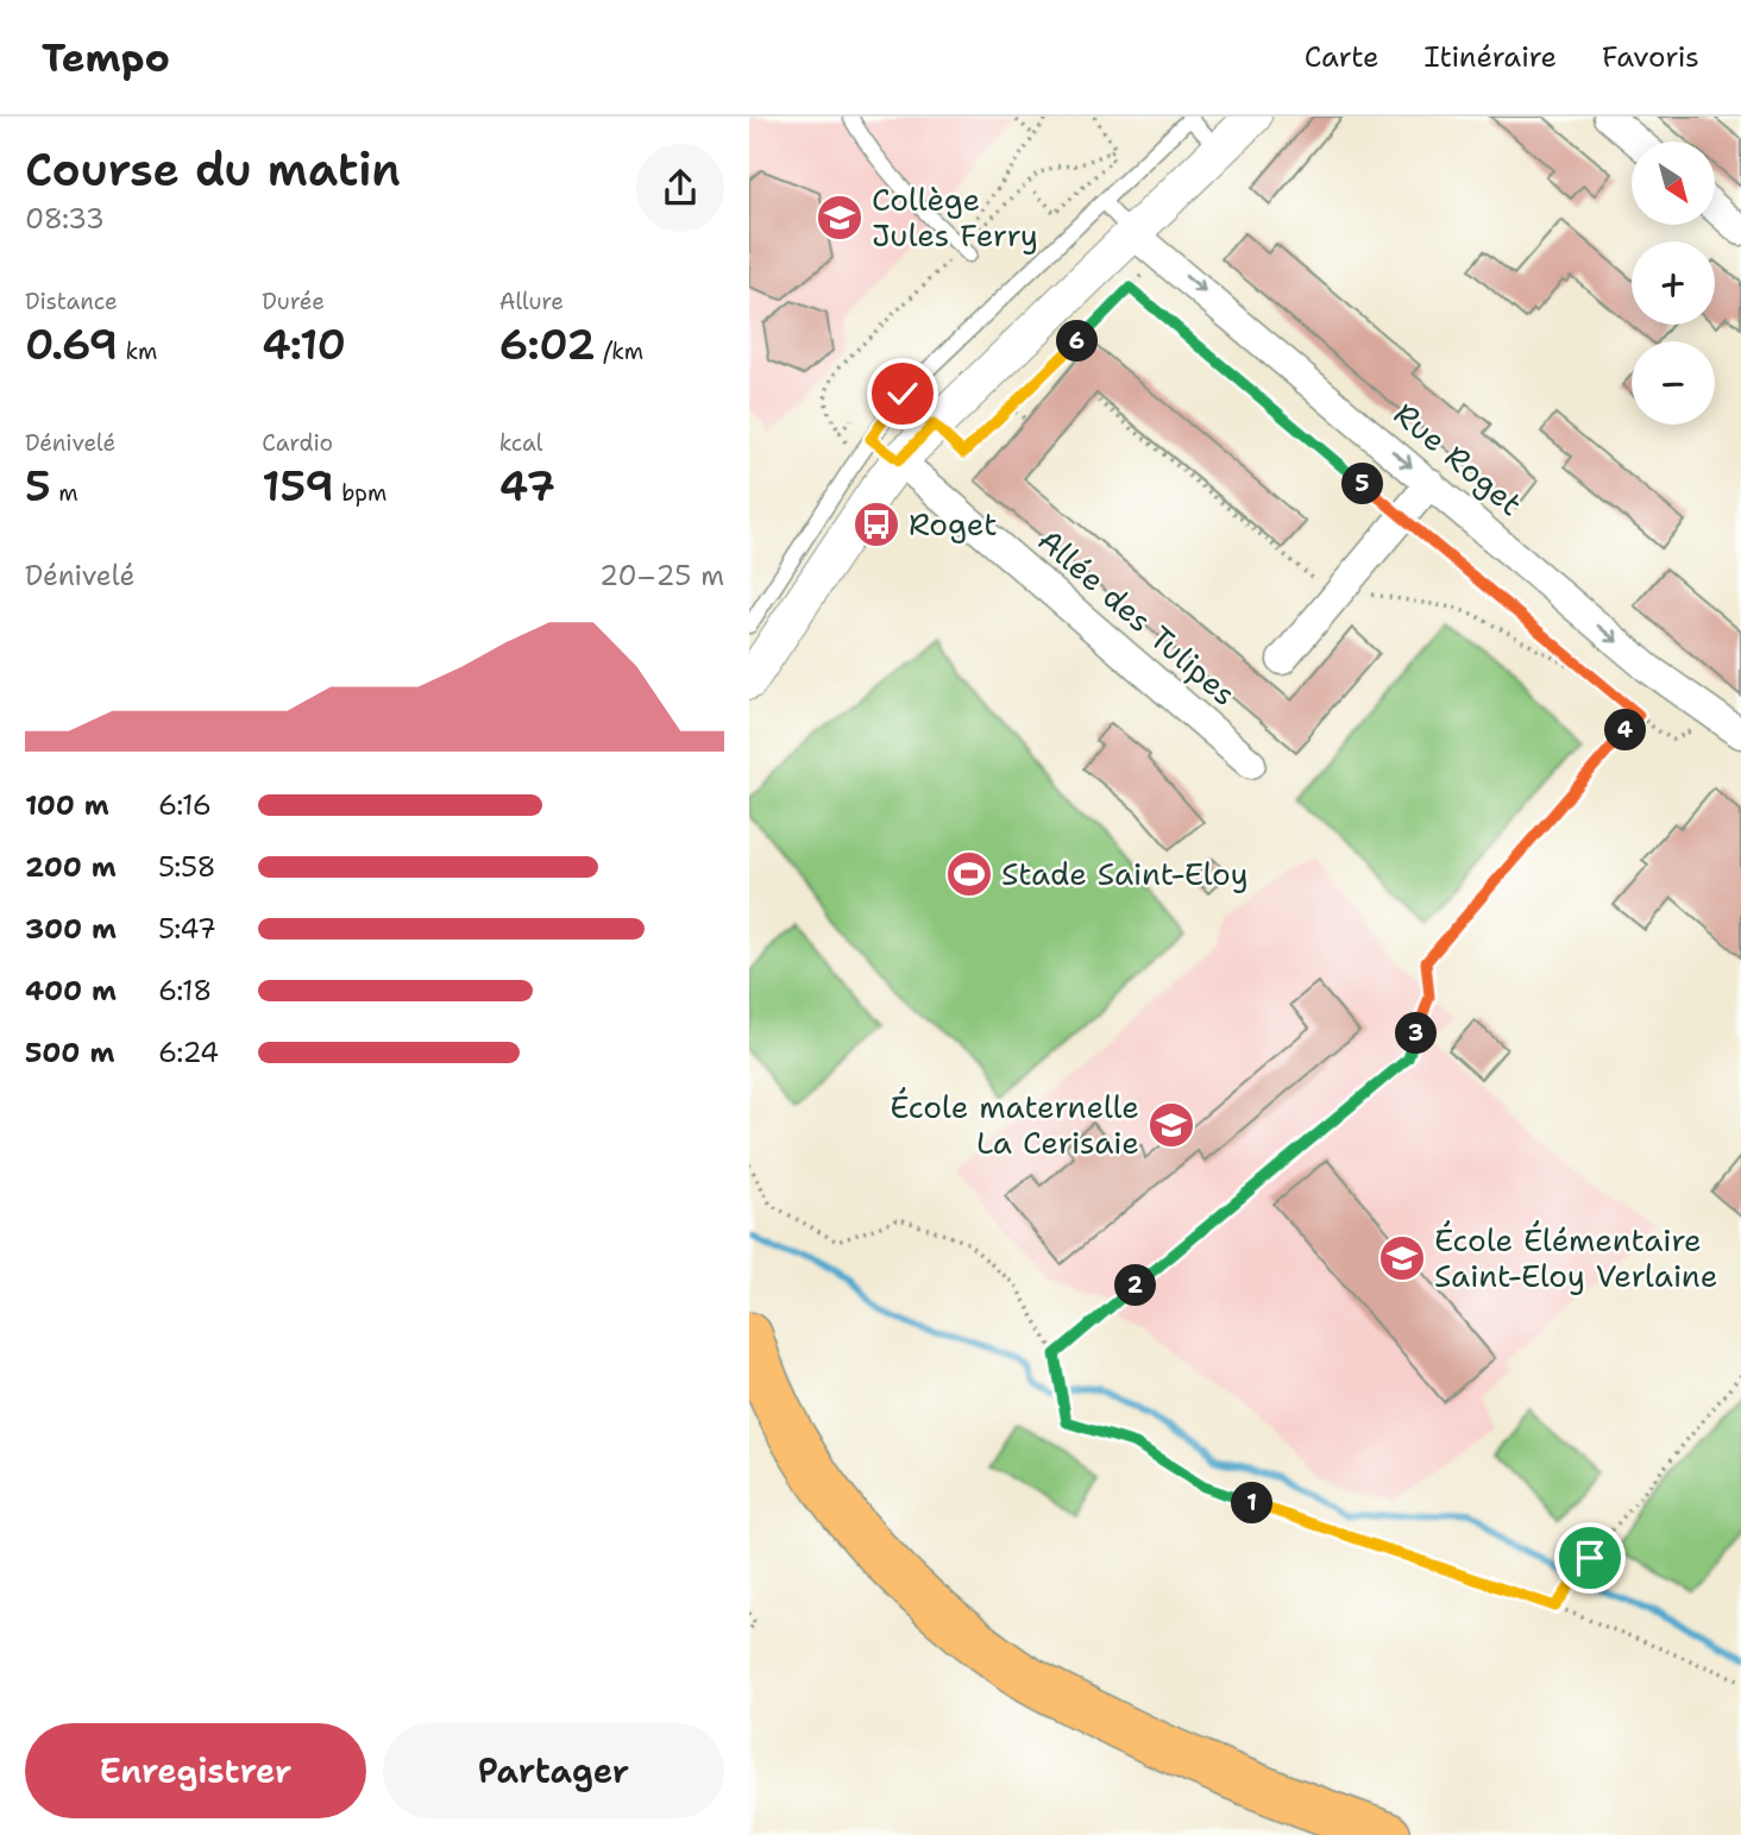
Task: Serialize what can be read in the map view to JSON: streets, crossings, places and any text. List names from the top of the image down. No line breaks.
{"streets":{"street":["Rue Roget","Allée des Tulipes"]},"one_way":["Rue Roget"],"places":{"school or university":["Collège Jules Ferry","École maternelle La Cerisaie","École Élémentaire Saint-Eloy Verlaine"],"bus stop":["Roget"],"sports":["Stade Saint-Eloy"]},"north":"bottom right","page":{"header":"Tempo","nav":["Carte","Itinéraire","Favoris"],"heading":["Course du matin","08:33"],"map_buttons":["+","−"],"stats":[["Distance","0.69 km"],["Durée","4:10"],["Allure","6:02 /km"],["Dénivelé","5 m"],["Cardio","159 bpm"],["kcal","47"]],"pins":["6","5","4","3","2","1"],"chart":["Dénivelé","20–25 m"],"list":[{"name":"100 m","note":"6:16"},{"name":"200 m","note":"5:58"},{"name":"300 m","note":"5:47"},{"name":"400 m","note":"6:18"},{"name":"500 m","note":"6:24"}],"buttons":["Enregistrer","Partager"]}}
